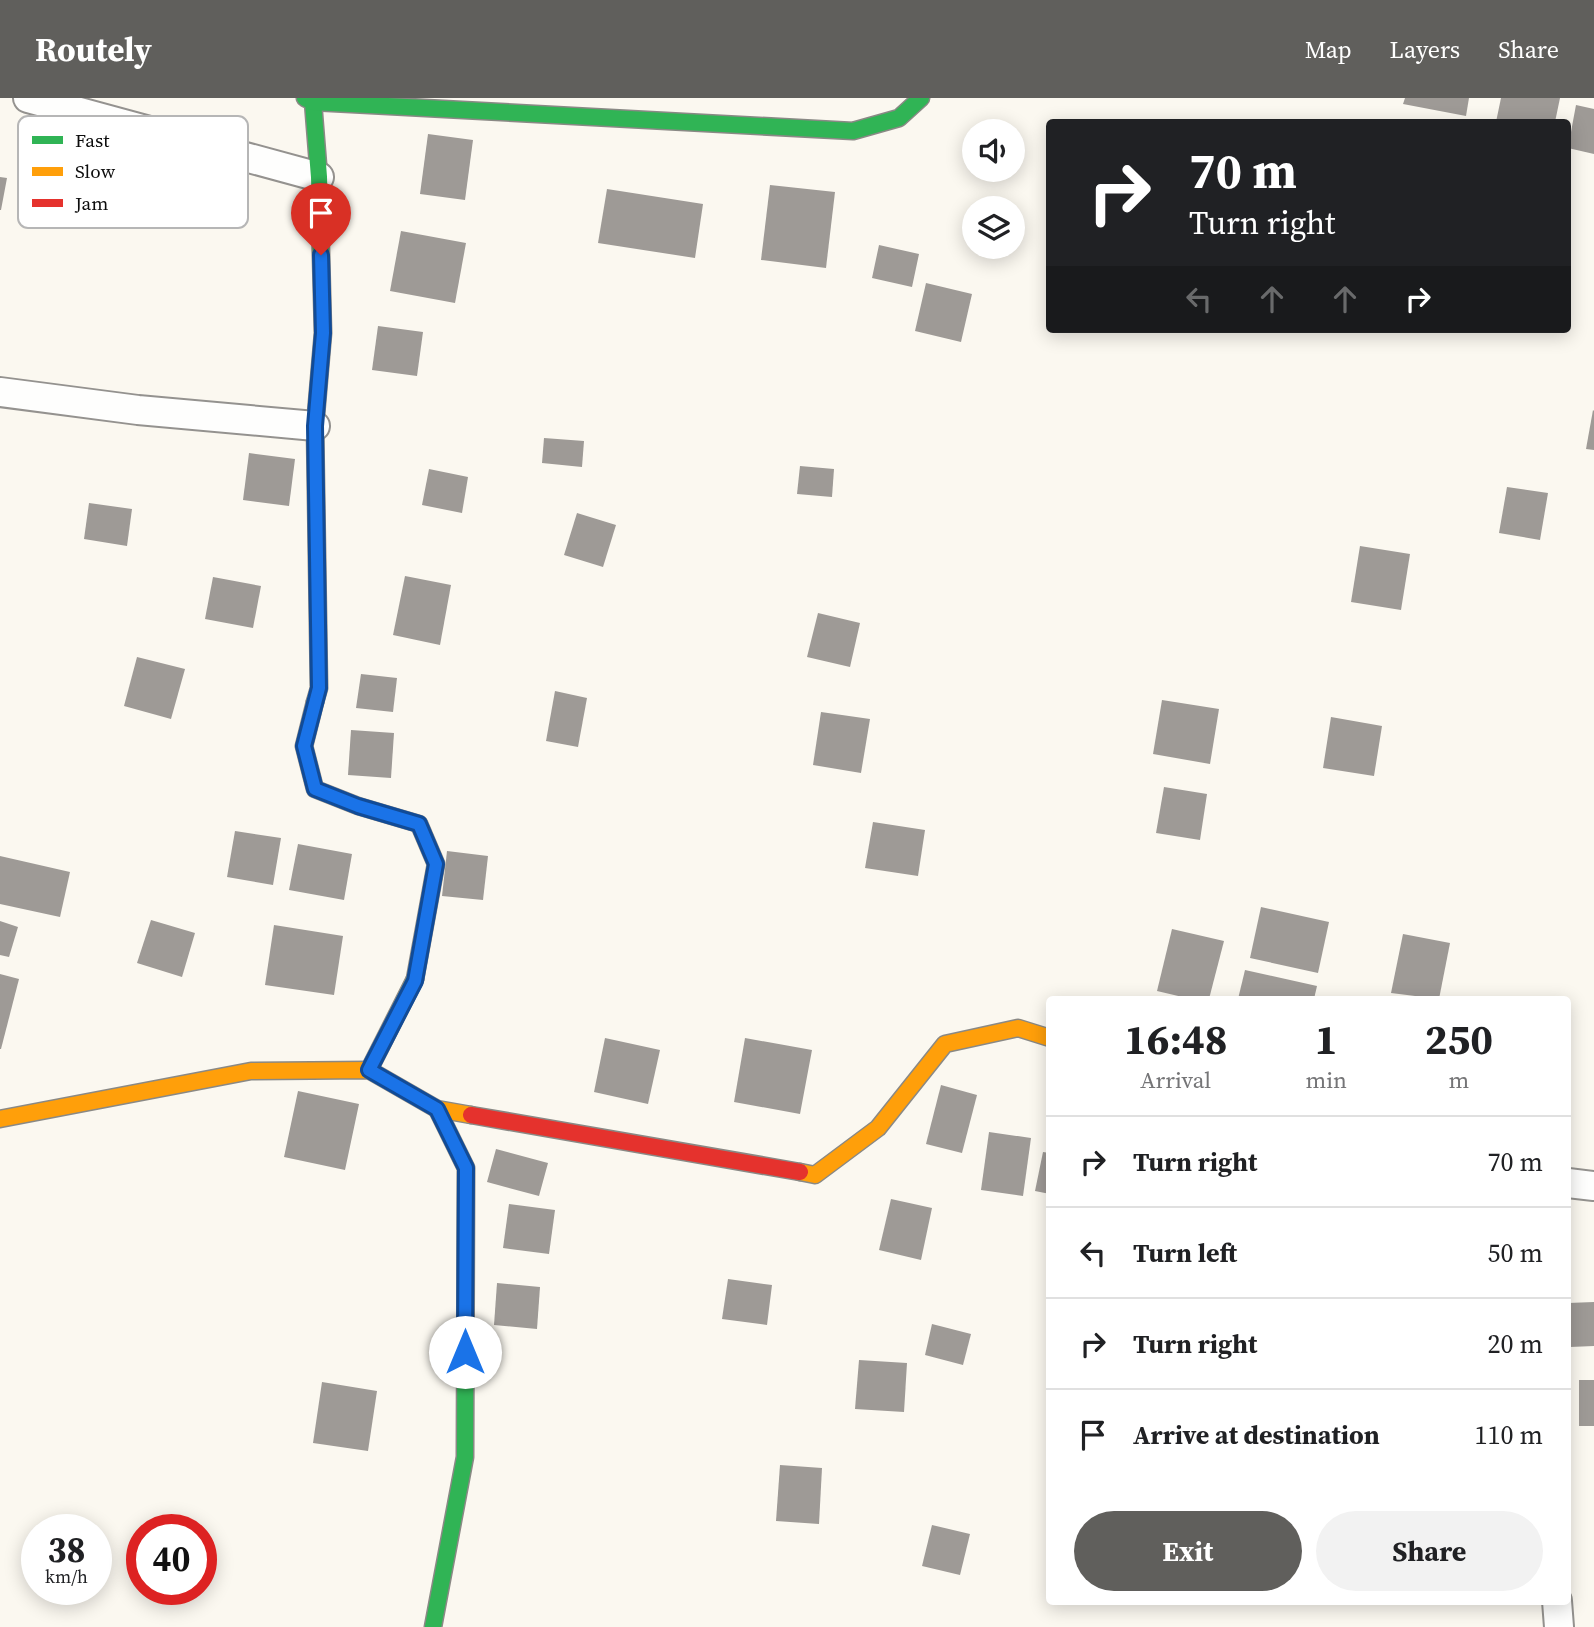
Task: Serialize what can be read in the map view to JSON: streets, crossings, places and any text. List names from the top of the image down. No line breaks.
{"legend":["Fast","Slow","Jam"],"page":{"header":"Routely","nav":["Map","Layers","Share"],"turn":["70 m","Turn right"],"eta":["16:48","Arrival","1","min","250","m"],"list":[{"name":"Turn right","value":"70 m"},{"name":"Turn left","value":"50 m"},{"name":"Turn right","value":"20 m"},{"name":"Arrive at destination","value":"110 m"}],"buttons":["Exit","Share"],"speed":"38 km/h","limit":"40"}}
